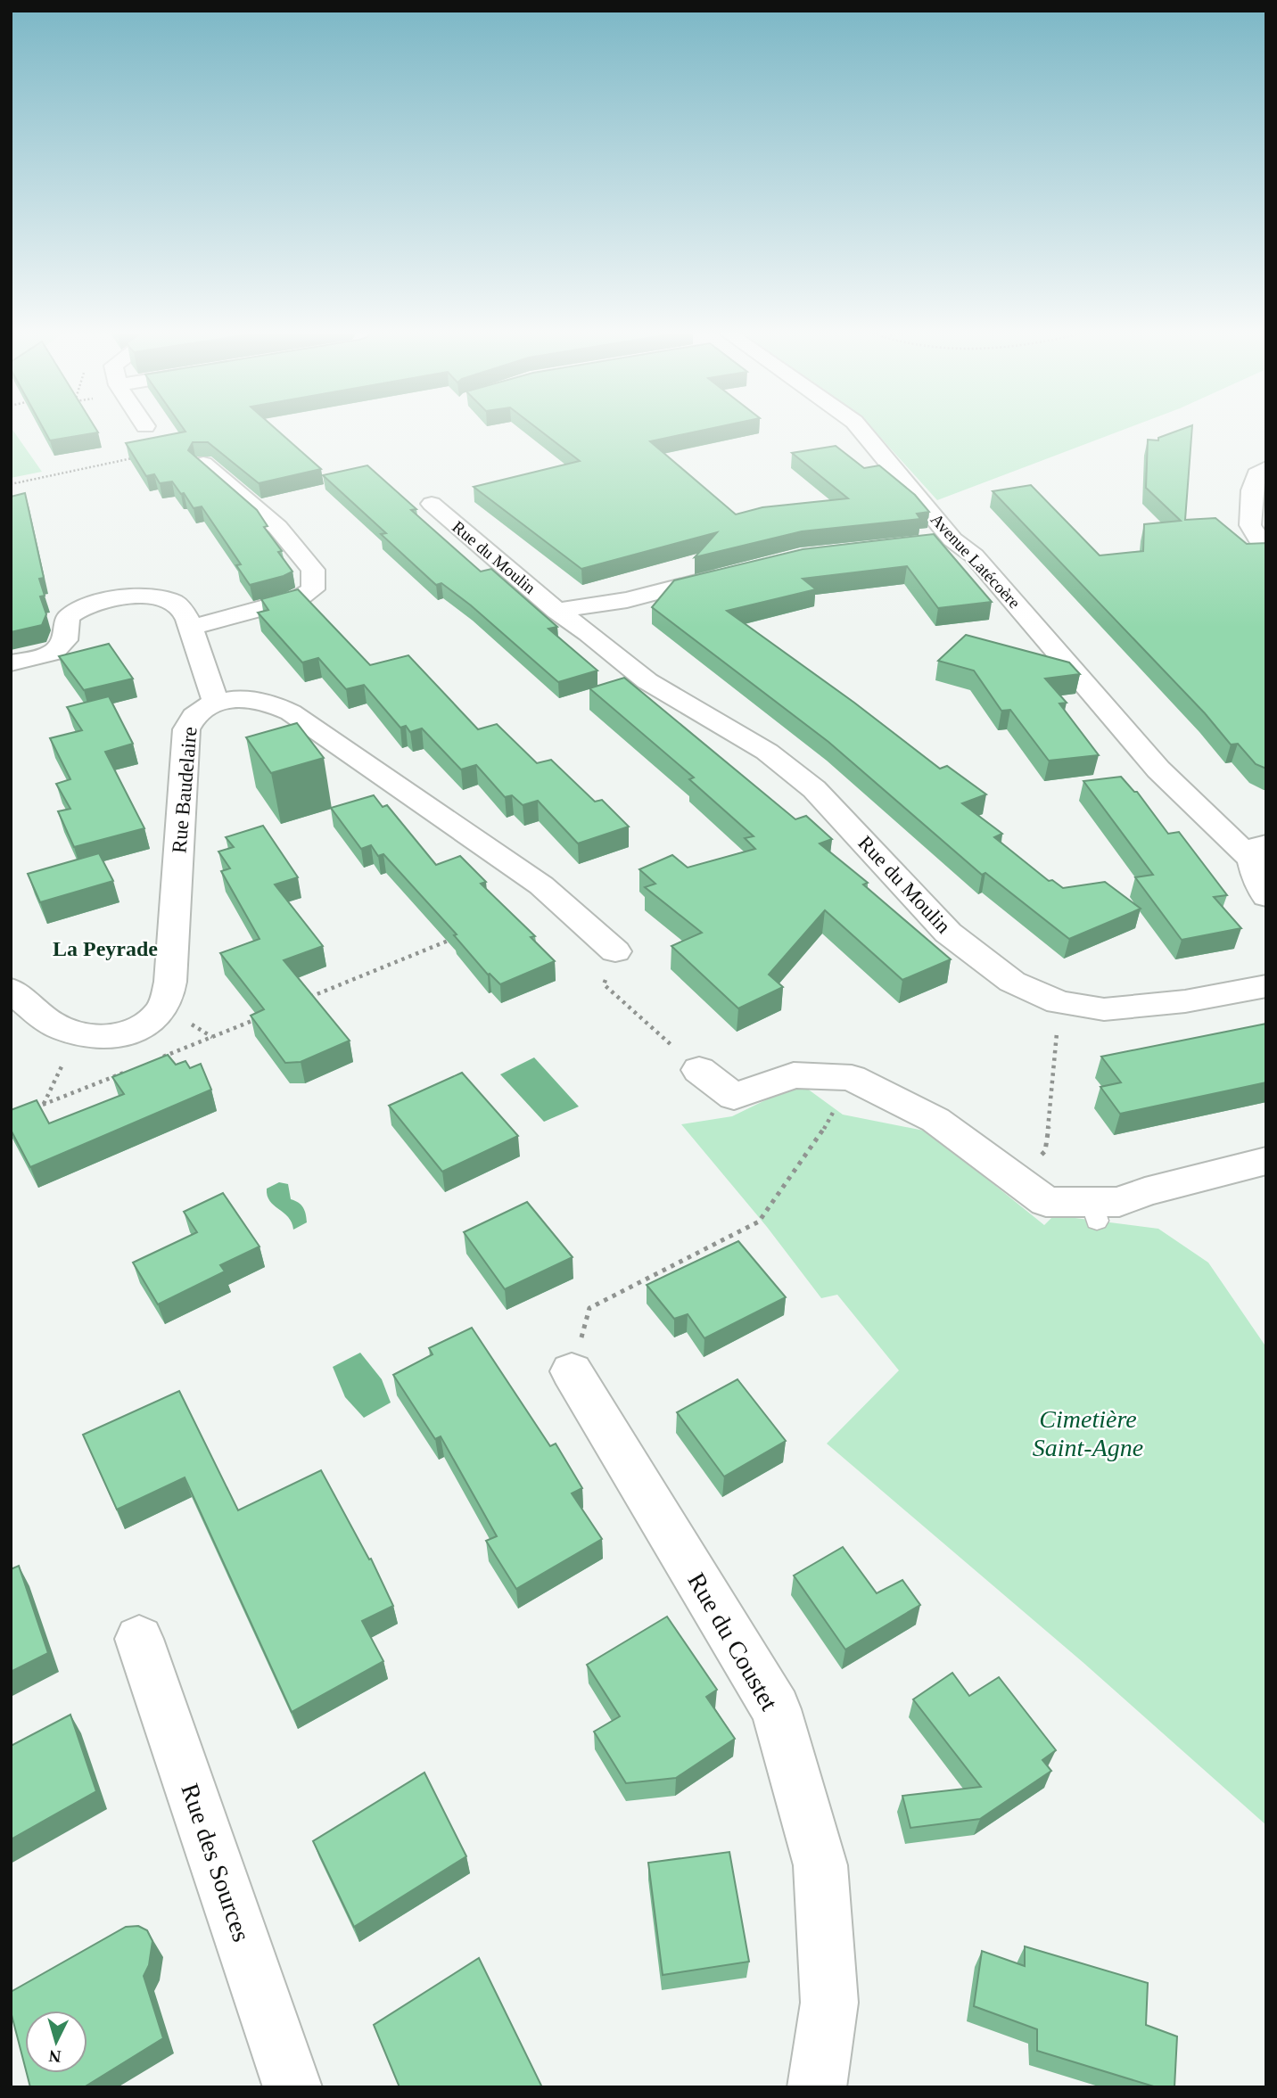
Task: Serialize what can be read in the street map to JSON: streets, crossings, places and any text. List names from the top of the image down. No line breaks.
{"streets":{"street":["Rue du Moulin","Avenue Latécoère","Rue Baudelaire","Rue du Coustet","Rue des Sources"]},"districts":["La Peyrade"],"parks":["Cimetière Saint-Agne"],"north":"bottom"}
